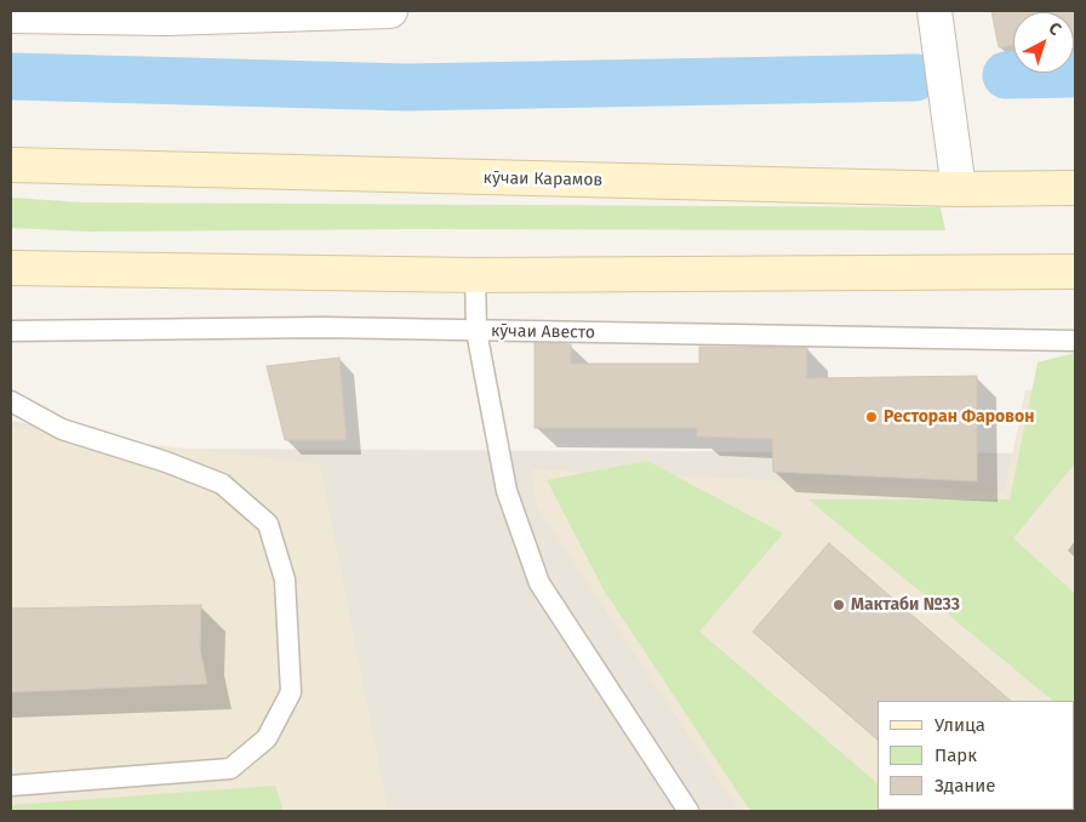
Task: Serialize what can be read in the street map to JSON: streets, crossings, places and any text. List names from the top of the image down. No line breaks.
{"streets":{"main road":["кӯчаи Карамов"],"lane":["кӯчаи Авесто"]},"places":["Ресторан Фаровон","Мактаби №33"],"legend":["Улица","Парк","Здание"],"north":"top right"}
